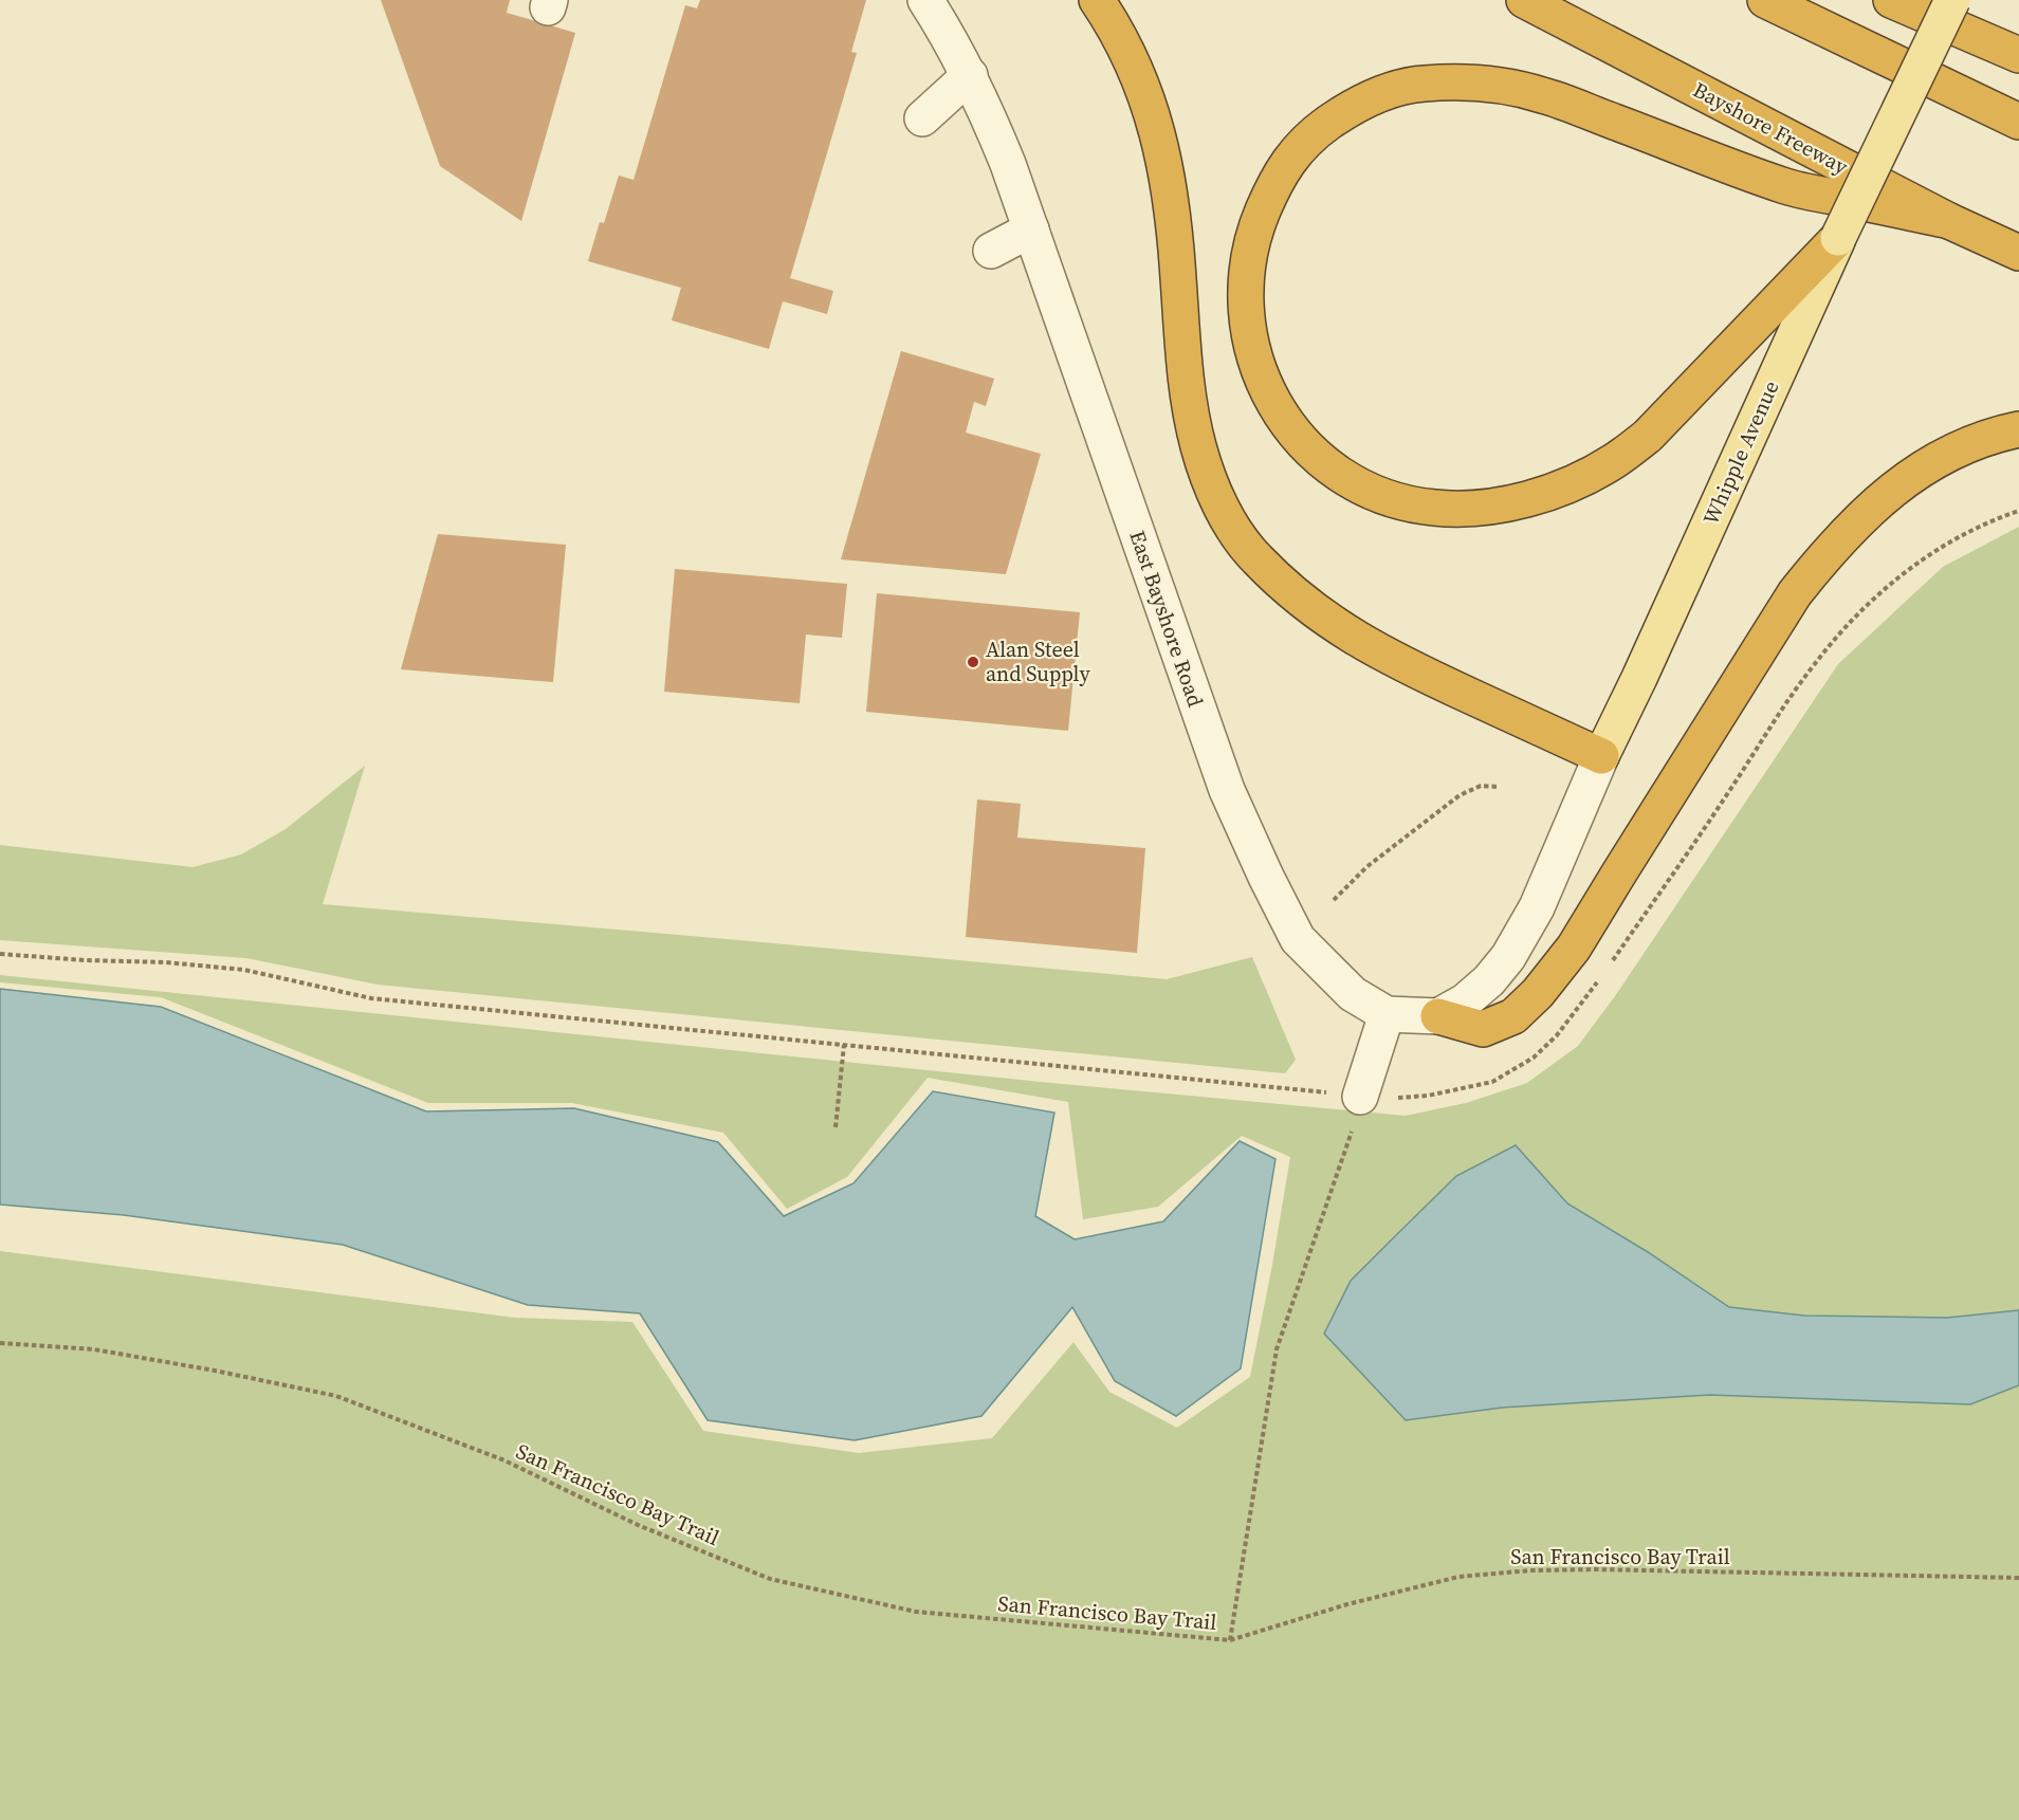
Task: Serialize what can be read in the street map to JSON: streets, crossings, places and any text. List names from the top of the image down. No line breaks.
{"streets":{"highway":["Bayshore Freeway"],"main road":["Whipple Avenue"],"street":["East Bayshore Road"],"path":["San Francisco Bay Trail"]},"crossings":[["Whipple Avenue","East Bayshore Road"]],"places":["Alan Steel and Supply"]}
